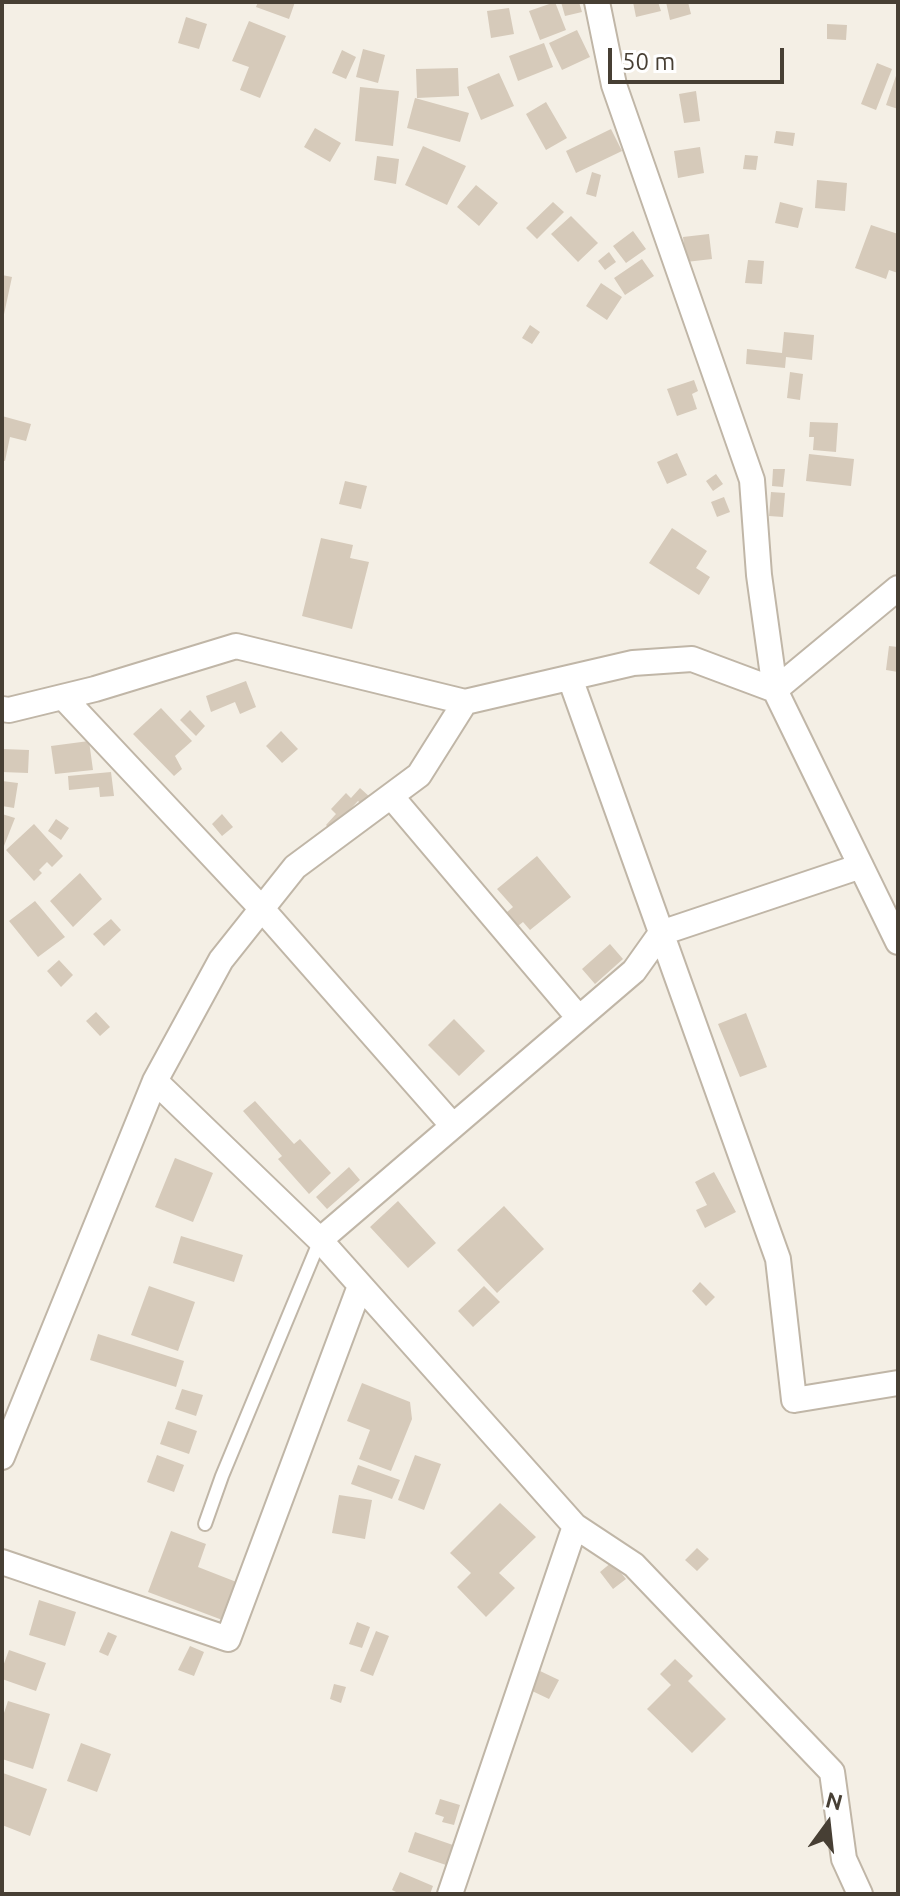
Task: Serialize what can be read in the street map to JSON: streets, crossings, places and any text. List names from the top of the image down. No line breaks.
{"scale_bar":"50 m","north":"top"}
